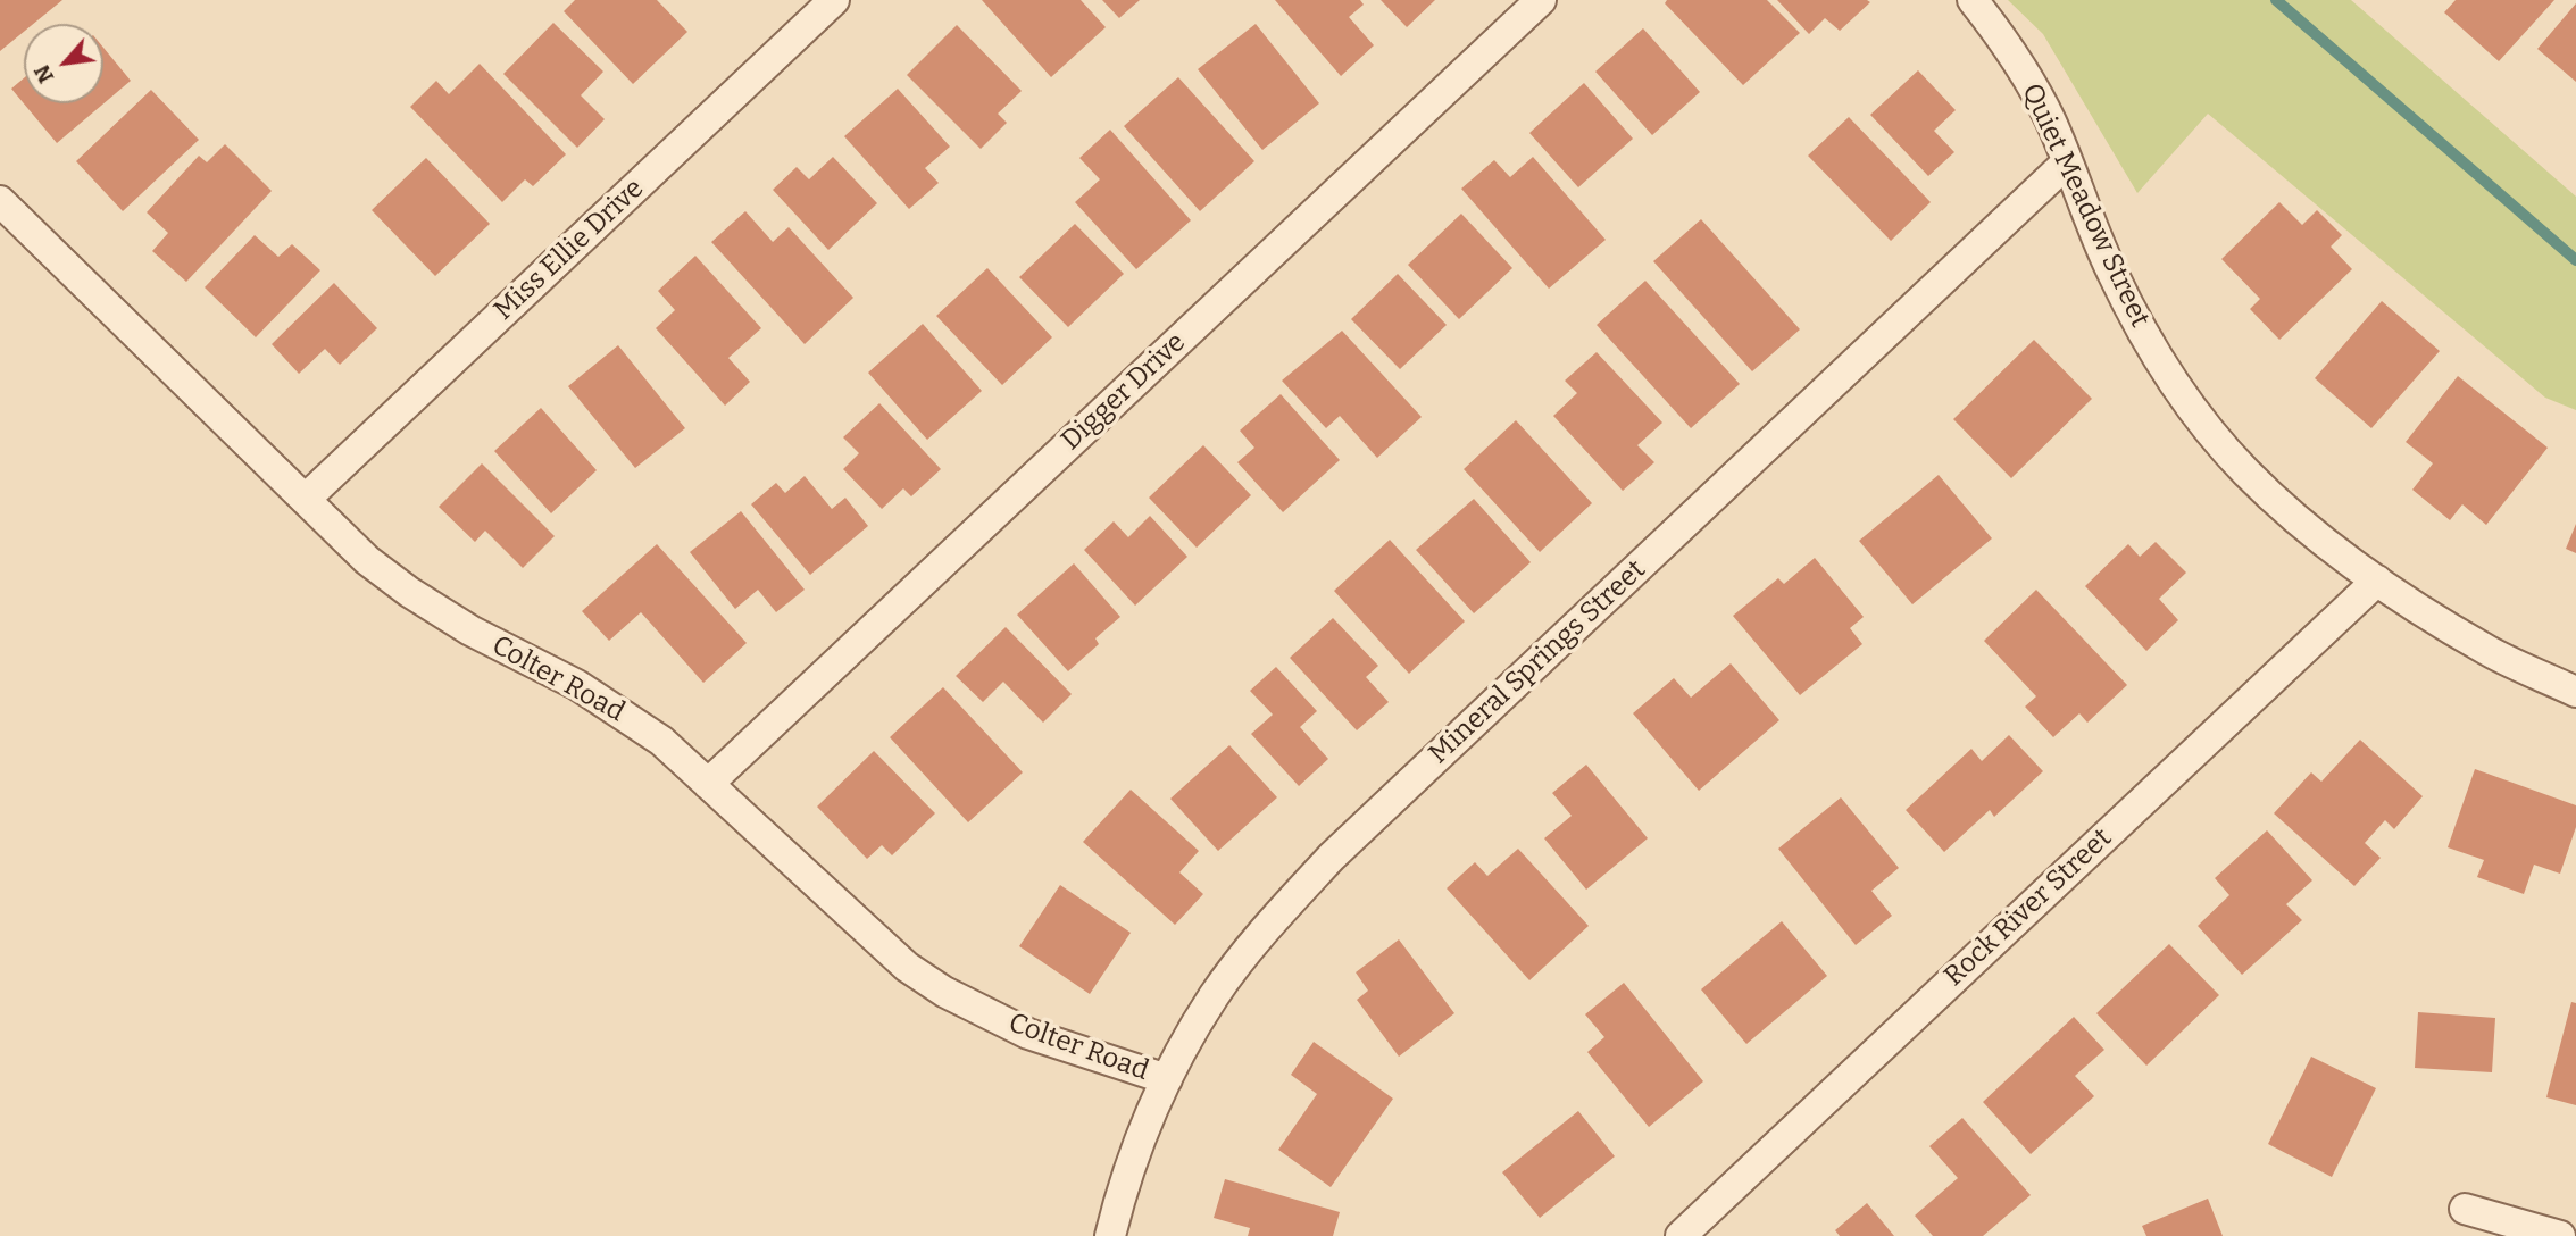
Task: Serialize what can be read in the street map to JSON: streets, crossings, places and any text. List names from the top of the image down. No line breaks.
{"streets":{"street":["Quiet Meadow Street","Miss Ellie Drive","Digger Drive","Mineral Springs Street","Colter Road","Rock River Street"]},"crossings":[["Quiet Meadow Street","Mineral Springs Street"],["Quiet Meadow Street","Rock River Street"],["Miss Ellie Drive","Colter Road"],["Digger Drive","Colter Road"],["Mineral Springs Street","Colter Road"]],"north":"bottom left"}
